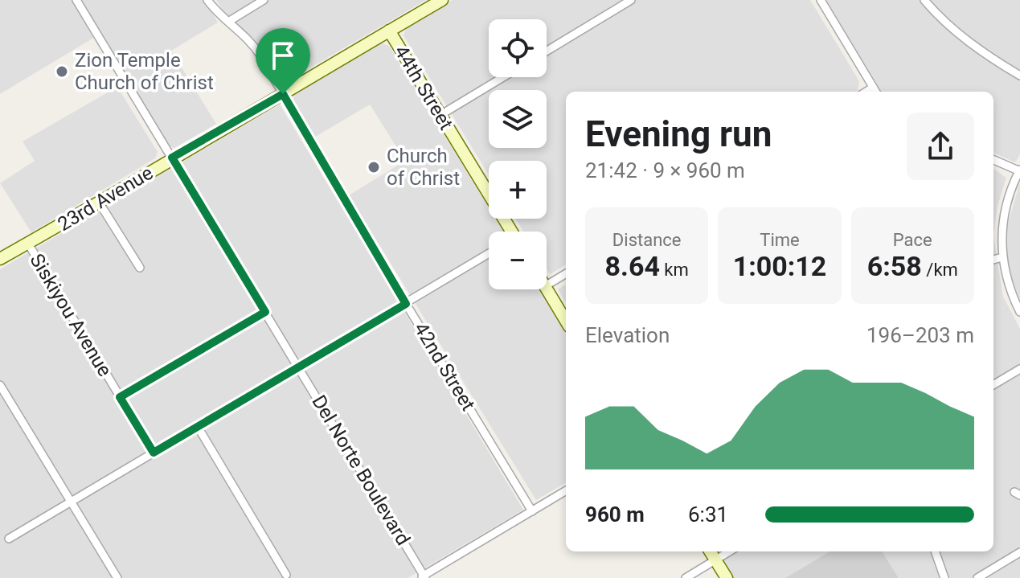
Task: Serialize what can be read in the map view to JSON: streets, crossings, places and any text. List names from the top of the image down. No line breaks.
{"streets":{"street":["44th Street","23rd Avenue","Siskiyou Avenue","42nd Street","Del Norte Boulevard"]},"crossings":[["44th Street","23rd Avenue"],["23rd Avenue","Siskiyou Avenue"],["23rd Avenue","42nd Street"],["23rd Avenue","Del Norte Boulevard"]],"places":["Zion Temple Church of Christ","Church of Christ"],"page":{"map_buttons":["+","−"],"heading":["Evening run","21:42 · 9 × 960 m"],"stats":[["Distance","8.64 km"],["Time","1:00:12"],["Pace","6:58 /km"]],"chart":["Elevation","196–203 m"],"list":[{"name":"960 m","note":"6:31"}]}}
